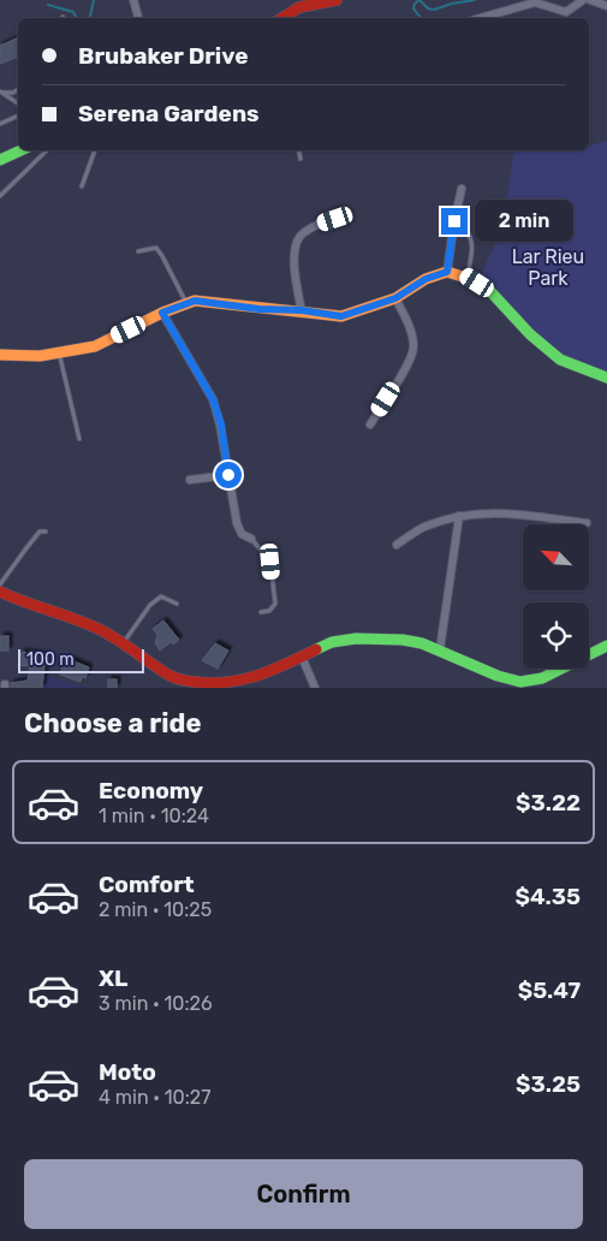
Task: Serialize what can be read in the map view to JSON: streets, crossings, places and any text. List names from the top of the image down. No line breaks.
{"parks":["Lar Rieu Park"],"scale_bar":"100 m","north":"top left","page":{"banner":["Brubaker Drive","Serena Gardens"],"bubble":"2 min","scale":"100 m","heading":"Choose a ride","list":[{"name":"Economy","note":"1 min · 10:24","value":"$3.22"},{"name":"Comfort","note":"2 min · 10:25","value":"$4.35"},{"name":"XL","note":"3 min · 10:26","value":"$5.47"},{"name":"Moto","note":"4 min · 10:27","value":"$3.25"}],"buttons":"Confirm"}}
